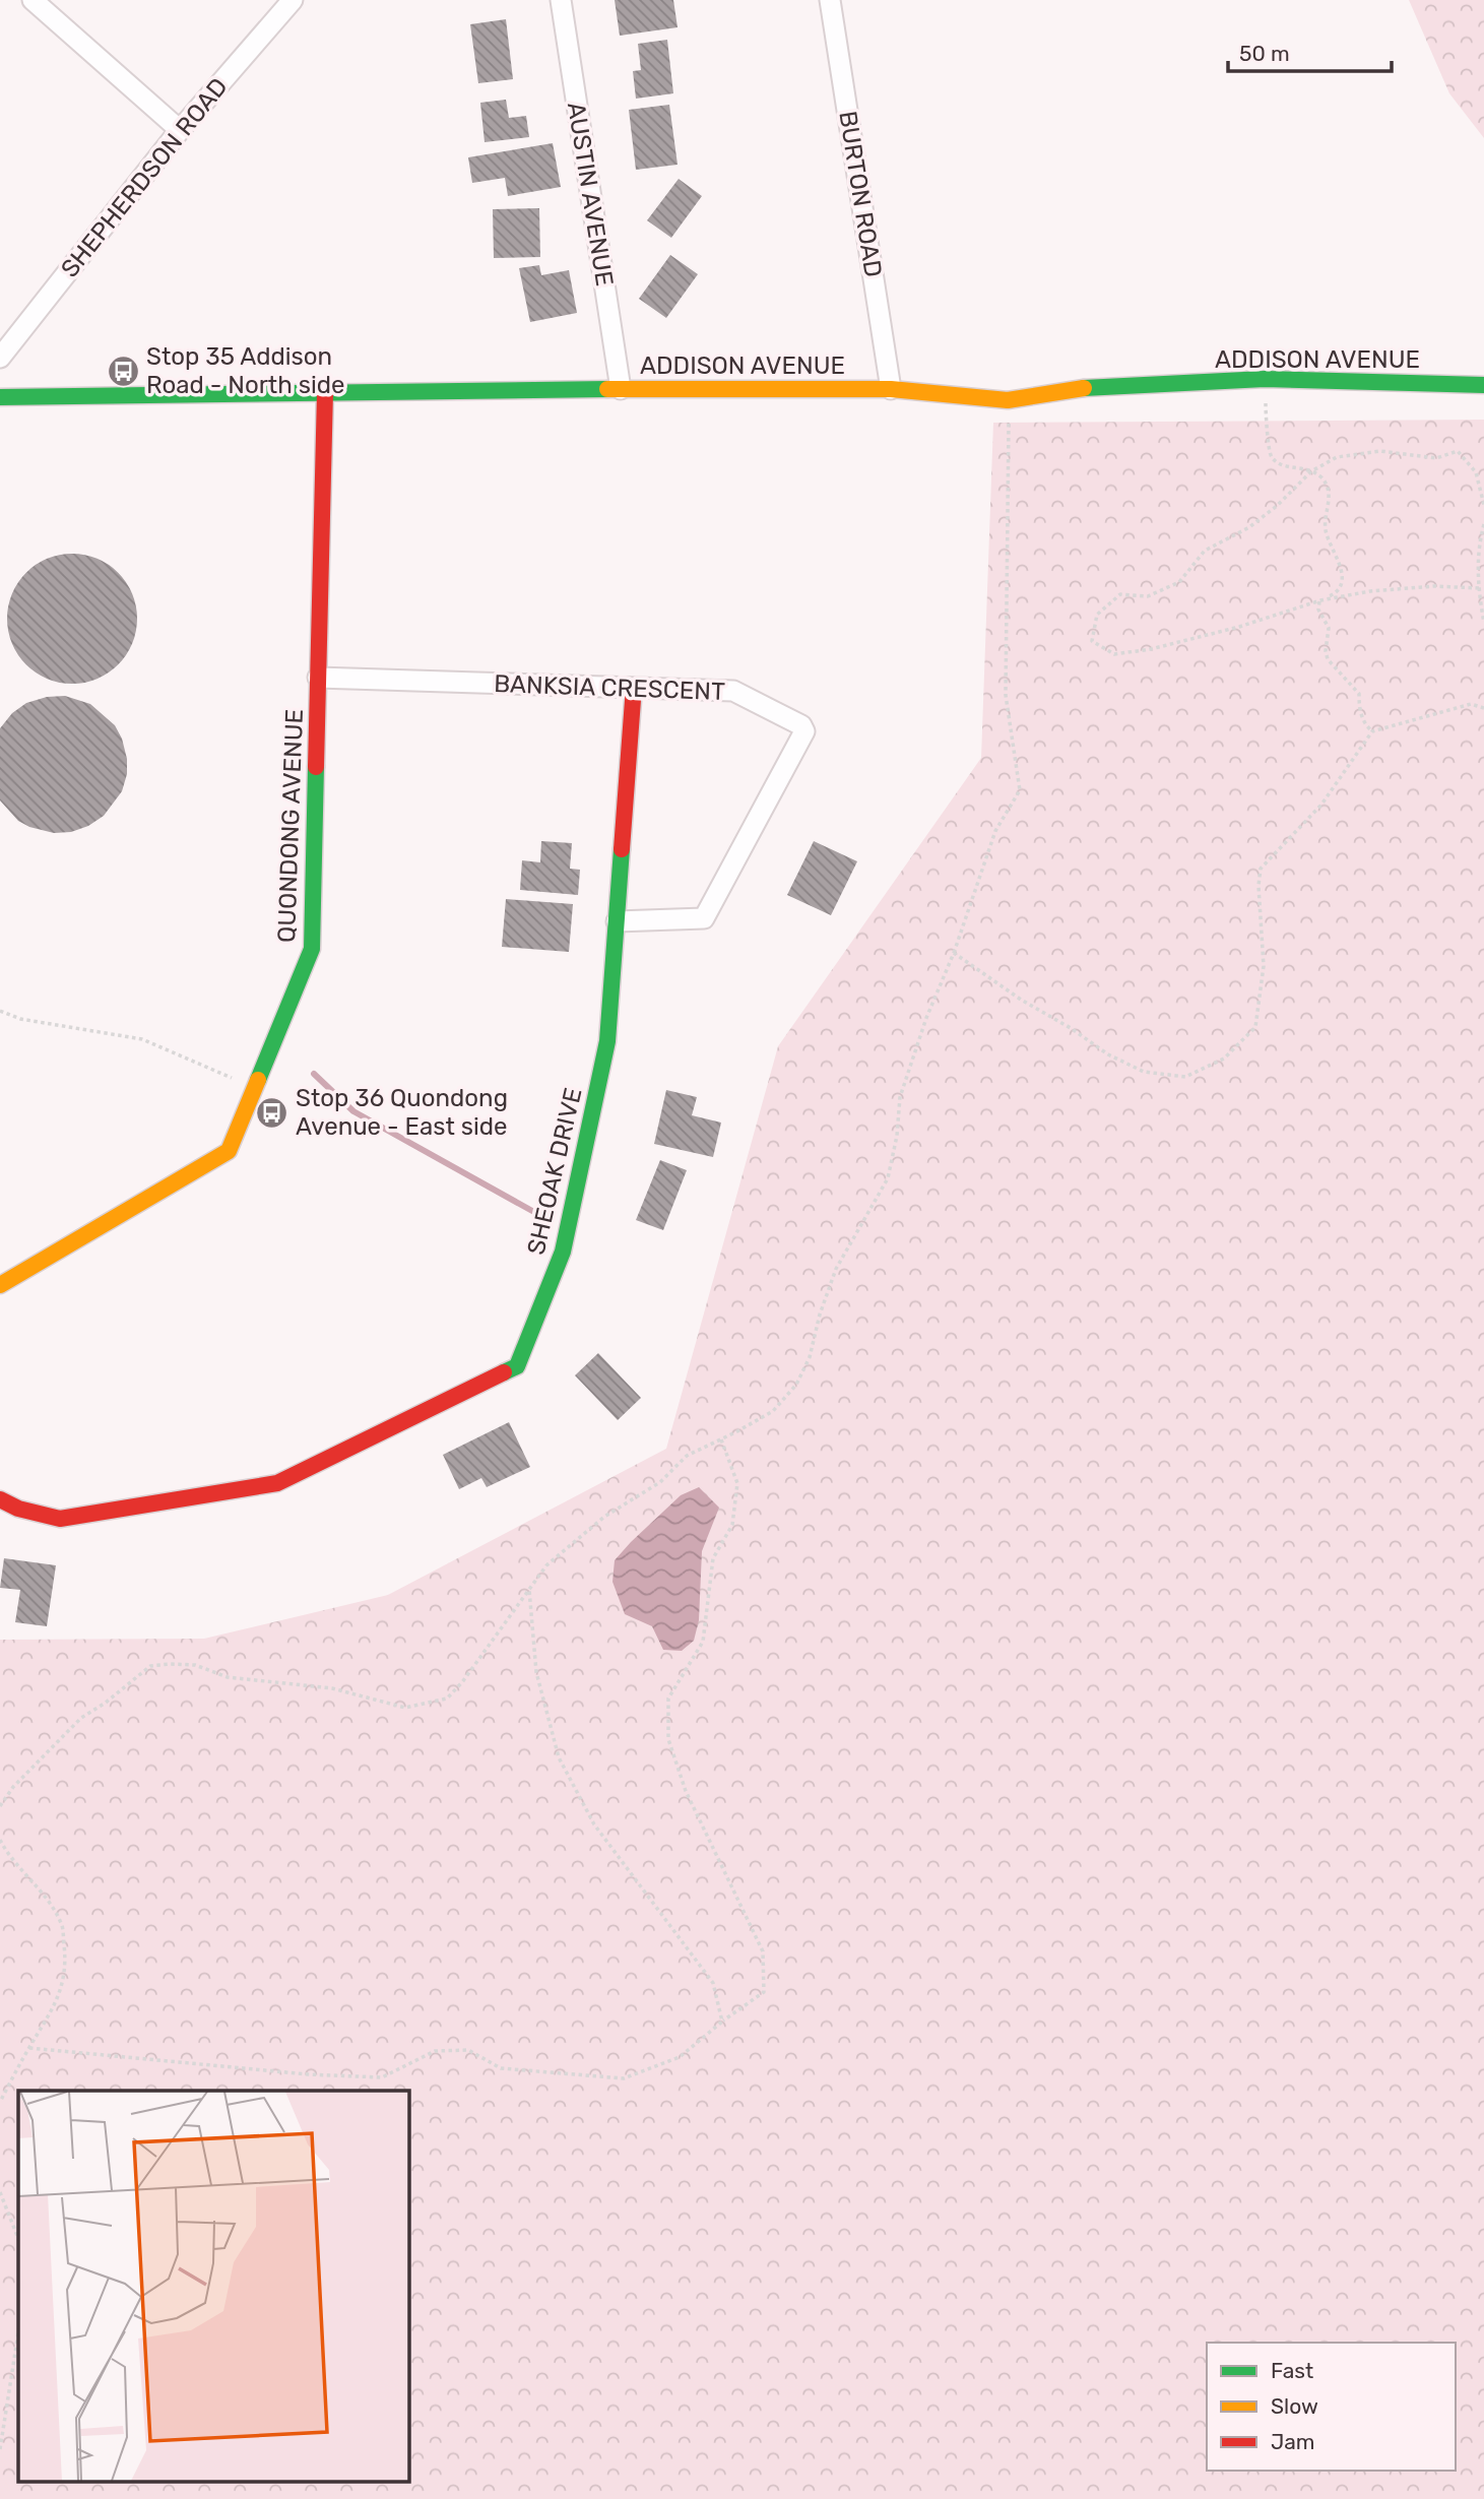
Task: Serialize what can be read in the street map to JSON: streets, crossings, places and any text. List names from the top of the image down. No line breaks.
{"streets":{"street":["SHEPHERDSON ROAD","AUSTIN AVENUE","BURTON ROAD","ADDISON AVENUE","BANKSIA CRESCENT","QUONDONG AVENUE","SHEOAK DRIVE"]},"crossings":[["AUSTIN AVENUE","ADDISON AVENUE"],["BURTON ROAD","ADDISON AVENUE"],["ADDISON AVENUE","QUONDONG AVENUE"],["BANKSIA CRESCENT","QUONDONG AVENUE"],["BANKSIA CRESCENT","SHEOAK DRIVE"]],"places":{"bus stop":["Stop 35 Addison Road - North side","Stop 36 Quondong Avenue - East side"]},"legend":["Fast","Slow","Jam"],"scale_bar":"50 m"}
